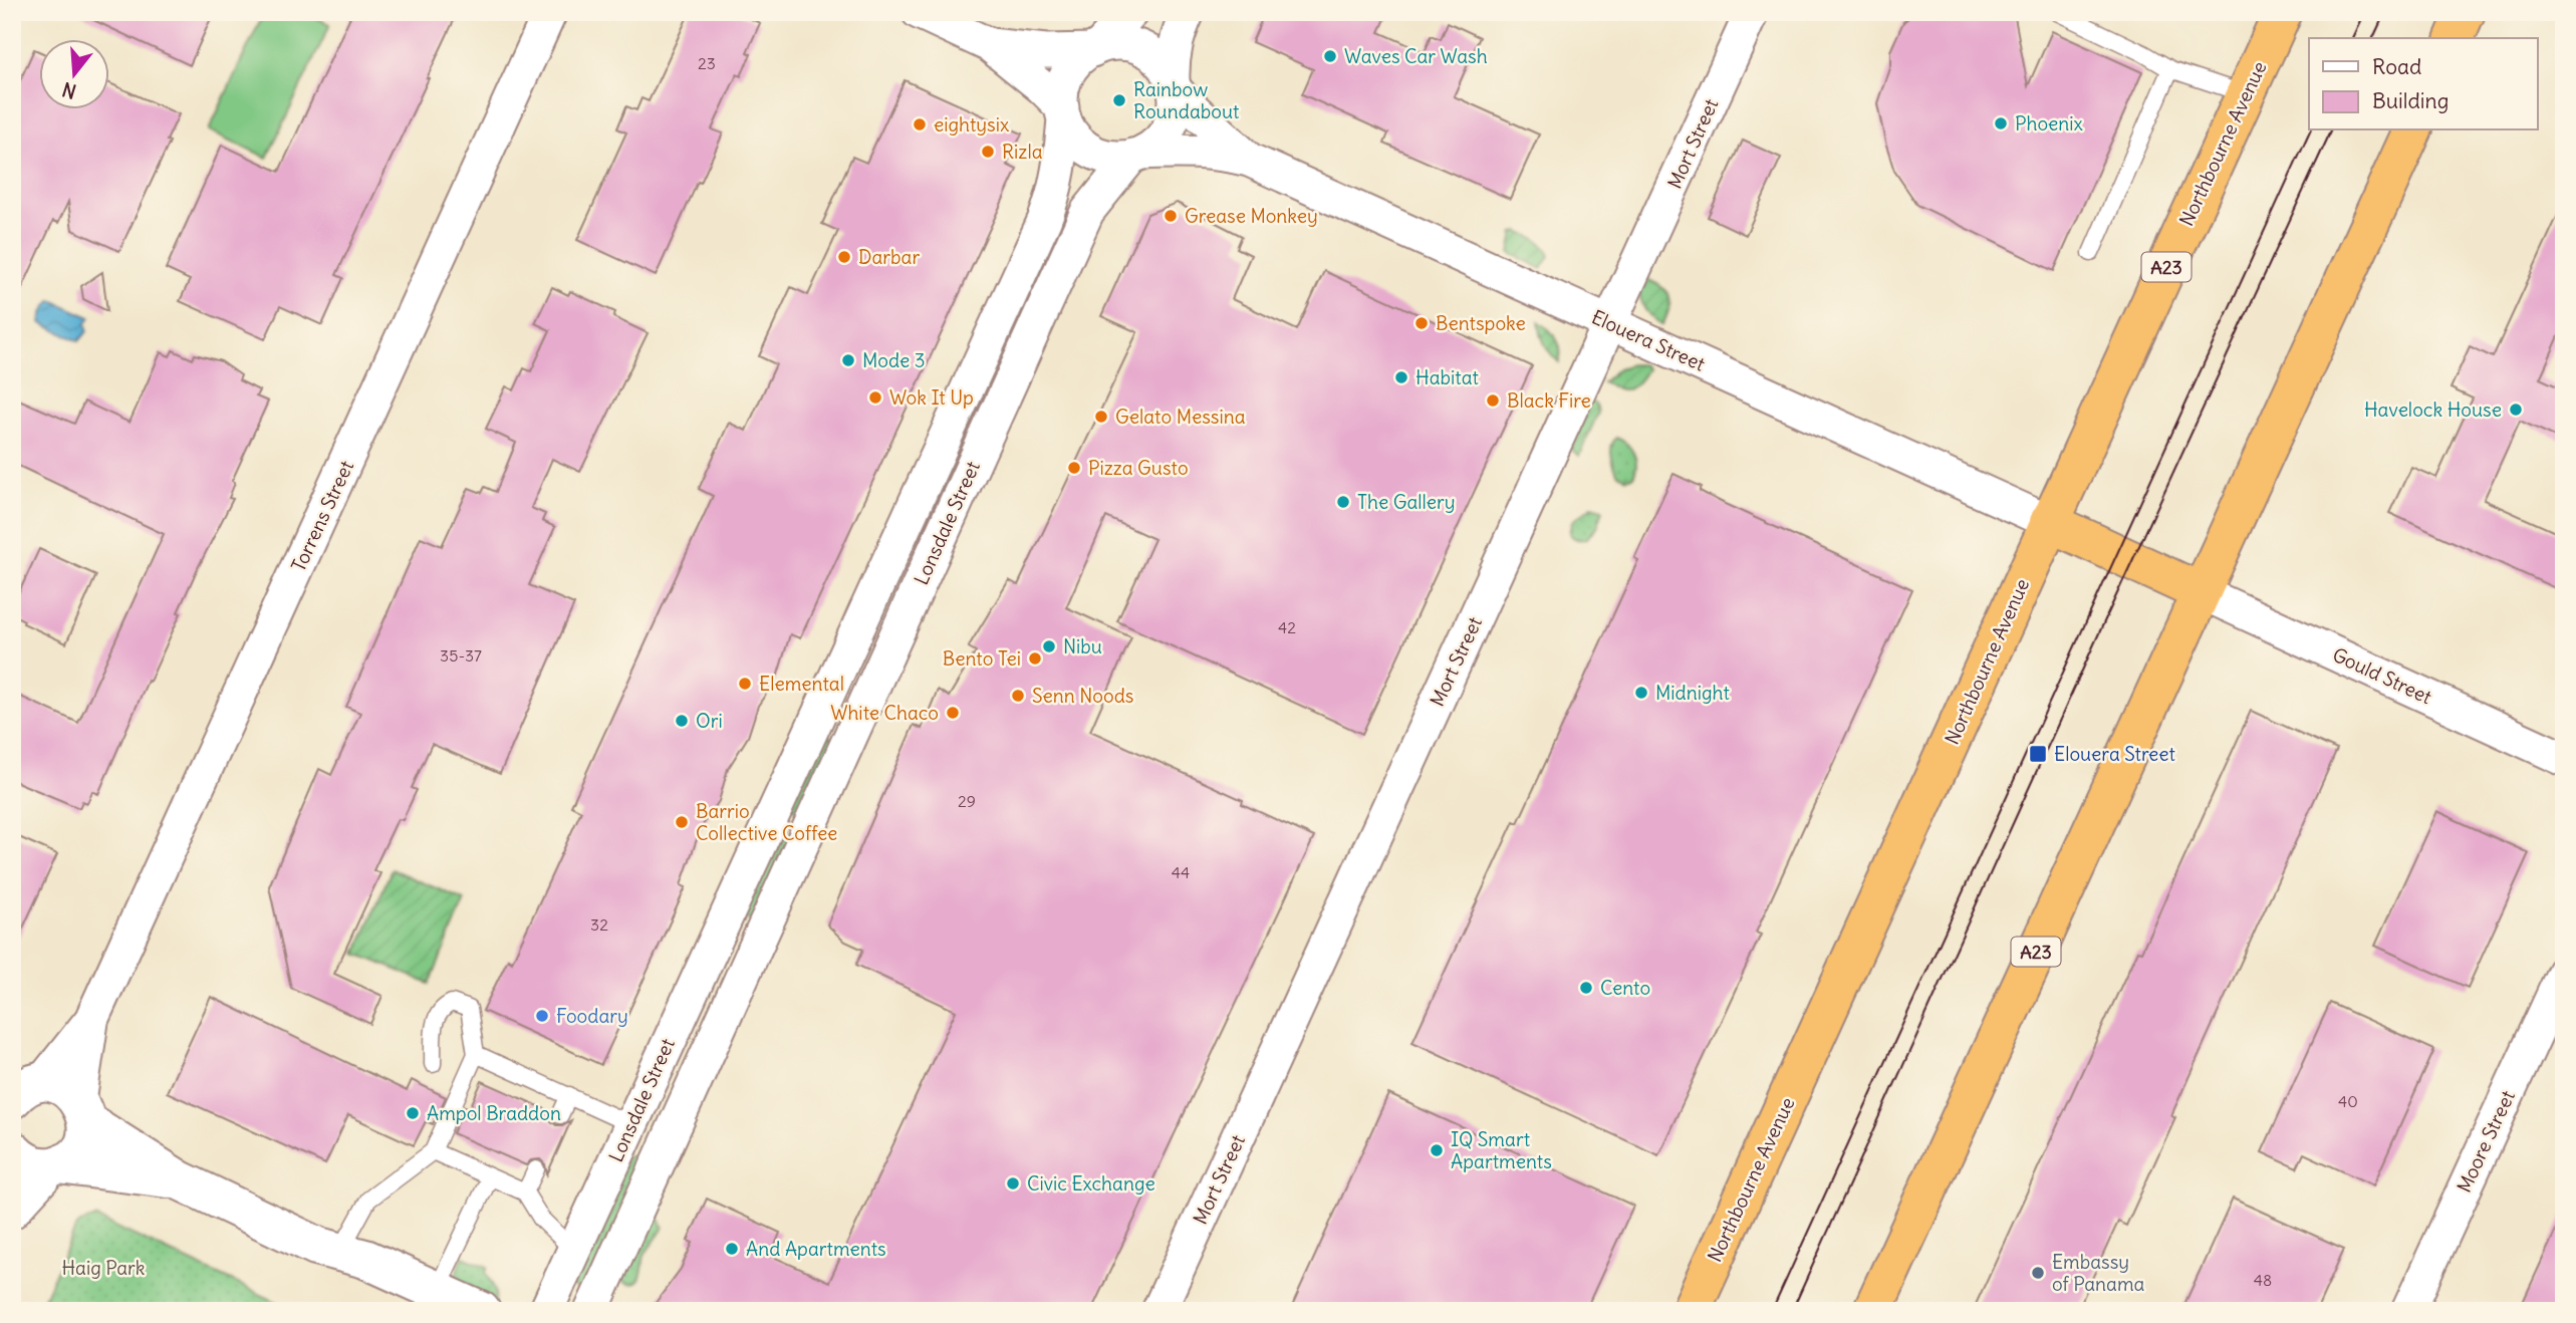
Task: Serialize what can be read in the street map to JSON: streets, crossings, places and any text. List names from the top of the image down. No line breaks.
{"streets":{"highway":["Northbourne Avenue","A23","Elouera Street"],"street":["Mort Street","Torrens Street","Lonsdale Street","Gould Street","Moore Street"]},"crossings":[["Mort Street","Elouera Street"],["Northbourne Avenue","Elouera Street"],["A23","Elouera Street"],["A23","Gould Street"],["Elouera Street","Lonsdale Street"],["Elouera Street","Gould Street"]],"parks":["Haig Park"],"places":{"other":["Waves Car Wash","Rainbow Roundabout","Phoenix","eightysix","Rizla","Grease Monkey","Darbar","Bentspoke","Mode 3","Habitat","Wok It Up","Black Fire","Havelock House","Gelato Messina","Pizza Gusto","The Gallery","Nibu","Bento Tei","Elemental","Midnight","Senn Noods","White Chaco","Ori","Barrio Collective Coffee","Cento","Foodary","Ampol Braddon","IQ Smart Apartments","Civic Exchange","And Apartments","Embassy of Panama"],"transit":["Elouera Street"]},"house_numbers":["23","42","35-37","29","44","32","40","48"],"legend":["Road","Building"],"north":"bottom"}
